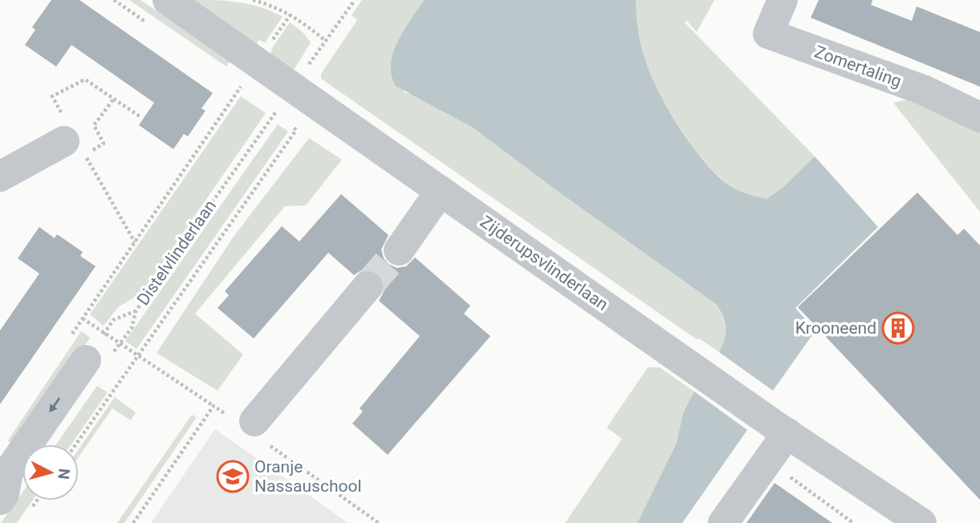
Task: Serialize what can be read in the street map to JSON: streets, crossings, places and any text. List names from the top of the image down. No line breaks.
{"streets":{"street":["Zomertaling","Zijderupsvlinderlaan"],"path":["Distelvlinderlaan"]},"crossings":[["Distelvlinderlaan","Zijderupsvlinderlaan"]],"places":{"building":["Krooneend"],"school or university":["Oranje Nassauschool"]},"north":"right"}
